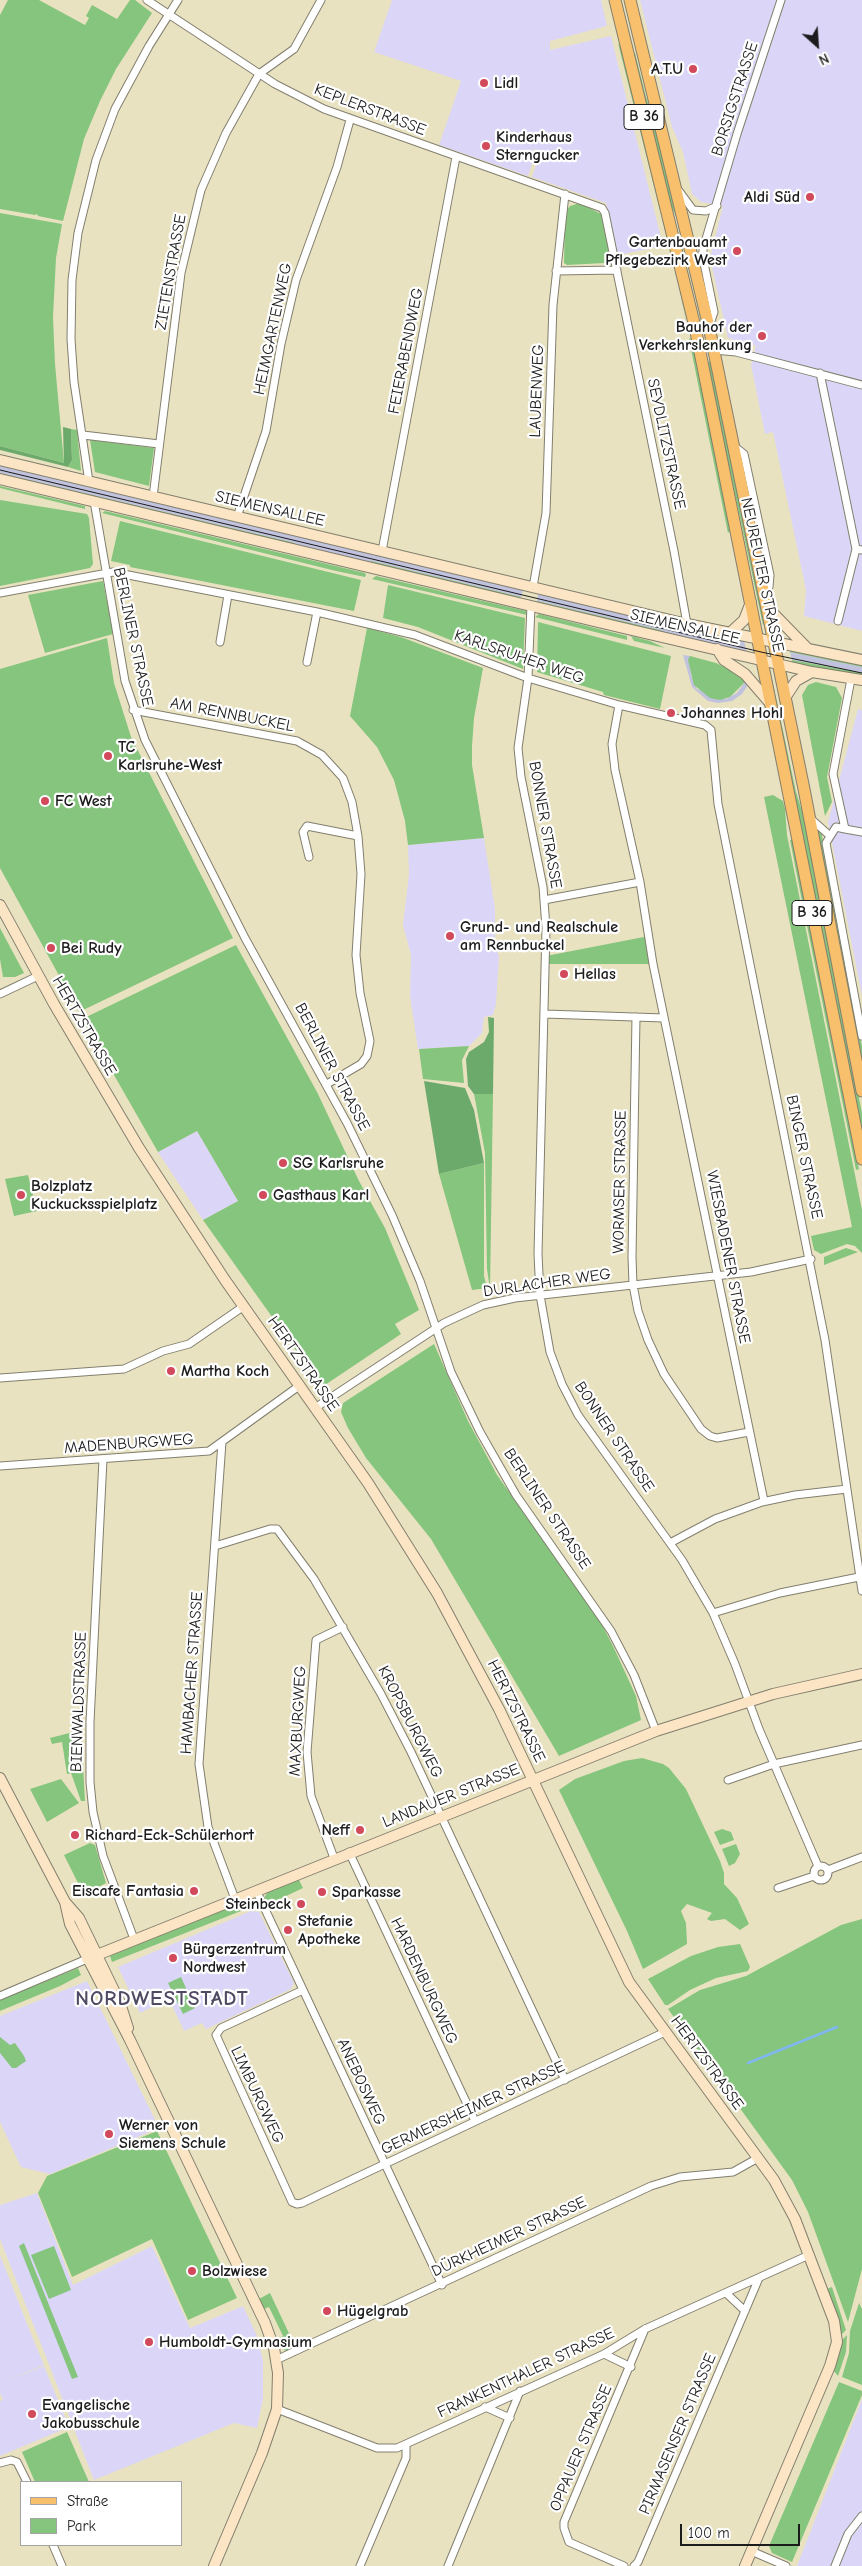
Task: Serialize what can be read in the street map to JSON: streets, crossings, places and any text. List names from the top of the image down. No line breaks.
{"streets":{"main road":["B 36","SIEMENSALLEE","NEUREUTER STRASSE","HERTZSTRASSE","LANDAUER STRASSE"],"street":["BORSIGSTRASSE","KEPLERSTRASSE","ZIETENSTRASSE","HEIMGARTENWEG","FEIERABENDWEG","LAUBENWEG","SEYDLITZSTRASSE","BERLINER STRASSE","KARLSRUHER WEG","AM RENNBUCKEL","BONNER STRASSE","BINGER STRASSE","WORMSER STRASSE","WIESBADENER STRASSE","DURLACHER WEG","MADENBURGWEG","HAMBACHER STRASSE","BIENWALDSTRASSE","MAXBURGWEG","KROPSBURGWEG","HARDENBURGWEG","ANEBOSWEG","LIMBURGWEG","GERMERSHEIMER STRASSE","DÜRKHEIMER STRASSE","FRANKENTHALER STRASSE","PIRMASENSER STRASSE","OPPAUER STRASSE"]},"crossings":[["BORSIGSTRASSE","NEUREUTER STRASSE"],["KEPLERSTRASSE","ZIETENSTRASSE"],["KEPLERSTRASSE","HEIMGARTENWEG"],["KEPLERSTRASSE","FEIERABENDWEG"],["KEPLERSTRASSE","LAUBENWEG"],["KEPLERSTRASSE","SEYDLITZSTRASSE"],["ZIETENSTRASSE","SIEMENSALLEE"],["HEIMGARTENWEG","SIEMENSALLEE"],["FEIERABENDWEG","SIEMENSALLEE"],["LAUBENWEG","SIEMENSALLEE"],["SEYDLITZSTRASSE","SIEMENSALLEE"],["SIEMENSALLEE","NEUREUTER STRASSE"],["SIEMENSALLEE","BERLINER STRASSE"],["SIEMENSALLEE","BONNER STRASSE"],["BERLINER STRASSE","KARLSRUHER WEG"],["BERLINER STRASSE","AM RENNBUCKEL"],["BERLINER STRASSE","DURLACHER WEG"],["BERLINER STRASSE","LANDAUER STRASSE"],["KARLSRUHER WEG","BONNER STRASSE"],["KARLSRUHER WEG","BINGER STRASSE"],["KARLSRUHER WEG","WIESBADENER STRASSE"],["BONNER STRASSE","WIESBADENER STRASSE"],["BONNER STRASSE","DURLACHER WEG"],["BONNER STRASSE","LANDAUER STRASSE"],["HERTZSTRASSE","DURLACHER WEG"],["HERTZSTRASSE","MADENBURGWEG"],["HERTZSTRASSE","LANDAUER STRASSE"],["HERTZSTRASSE","GERMERSHEIMER STRASSE"],["HERTZSTRASSE","DÜRKHEIMER STRASSE"],["HERTZSTRASSE","FRANKENTHALER STRASSE"],["BINGER STRASSE","DURLACHER WEG"],["WORMSER STRASSE","WIESBADENER STRASSE"],["WORMSER STRASSE","DURLACHER WEG"],["WIESBADENER STRASSE","DURLACHER WEG"],["MADENBURGWEG","HAMBACHER STRASSE"],["MADENBURGWEG","BIENWALDSTRASSE"],["HAMBACHER STRASSE","KROPSBURGWEG"],["HAMBACHER STRASSE","LANDAUER STRASSE"],["BIENWALDSTRASSE","LANDAUER STRASSE"],["MAXBURGWEG","KROPSBURGWEG"],["MAXBURGWEG","LANDAUER STRASSE"],["KROPSBURGWEG","LANDAUER STRASSE"],["KROPSBURGWEG","GERMERSHEIMER STRASSE"],["LANDAUER STRASSE","HARDENBURGWEG"],["LANDAUER STRASSE","ANEBOSWEG"],["HARDENBURGWEG","GERMERSHEIMER STRASSE"],["ANEBOSWEG","LIMBURGWEG"],["ANEBOSWEG","GERMERSHEIMER STRASSE"],["ANEBOSWEG","DÜRKHEIMER STRASSE"],["LIMBURGWEG","GERMERSHEIMER STRASSE"],["FRANKENTHALER STRASSE","PIRMASENSER STRASSE"],["FRANKENTHALER STRASSE","OPPAUER STRASSE"]],"districts":["NORDWESTSTADT"],"places":["A.T.U","Lidl","Kinderhaus Sterngucker","Aldi Süd","Gartenbauamt Pflegebezirk West","Bauhof der Verkehrslenkung","Johannes Hohl","TC Karlsruhe-West","FC West","Grund- und Realschule am Rennbuckel","Bei Rudy","Hellas","SG Karlsruhe","Bolzplatz Kuckucksspielplatz","Gasthaus Karl","Martha Koch","Neff","Richard-Eck-Schülerhort","Eiscafe Fantasia","Sparkasse","Steinbeck","Stefanie Apotheke","Bürgerzentrum Nordwest","Werner von Siemens Schule","Bolzwiese","Hügelgrab","Humboldt-Gymnasium","Evangelische Jakobusschule"],"legend":["Straße","Park"],"scale_bar":"100 m","north":"bottom right"}
